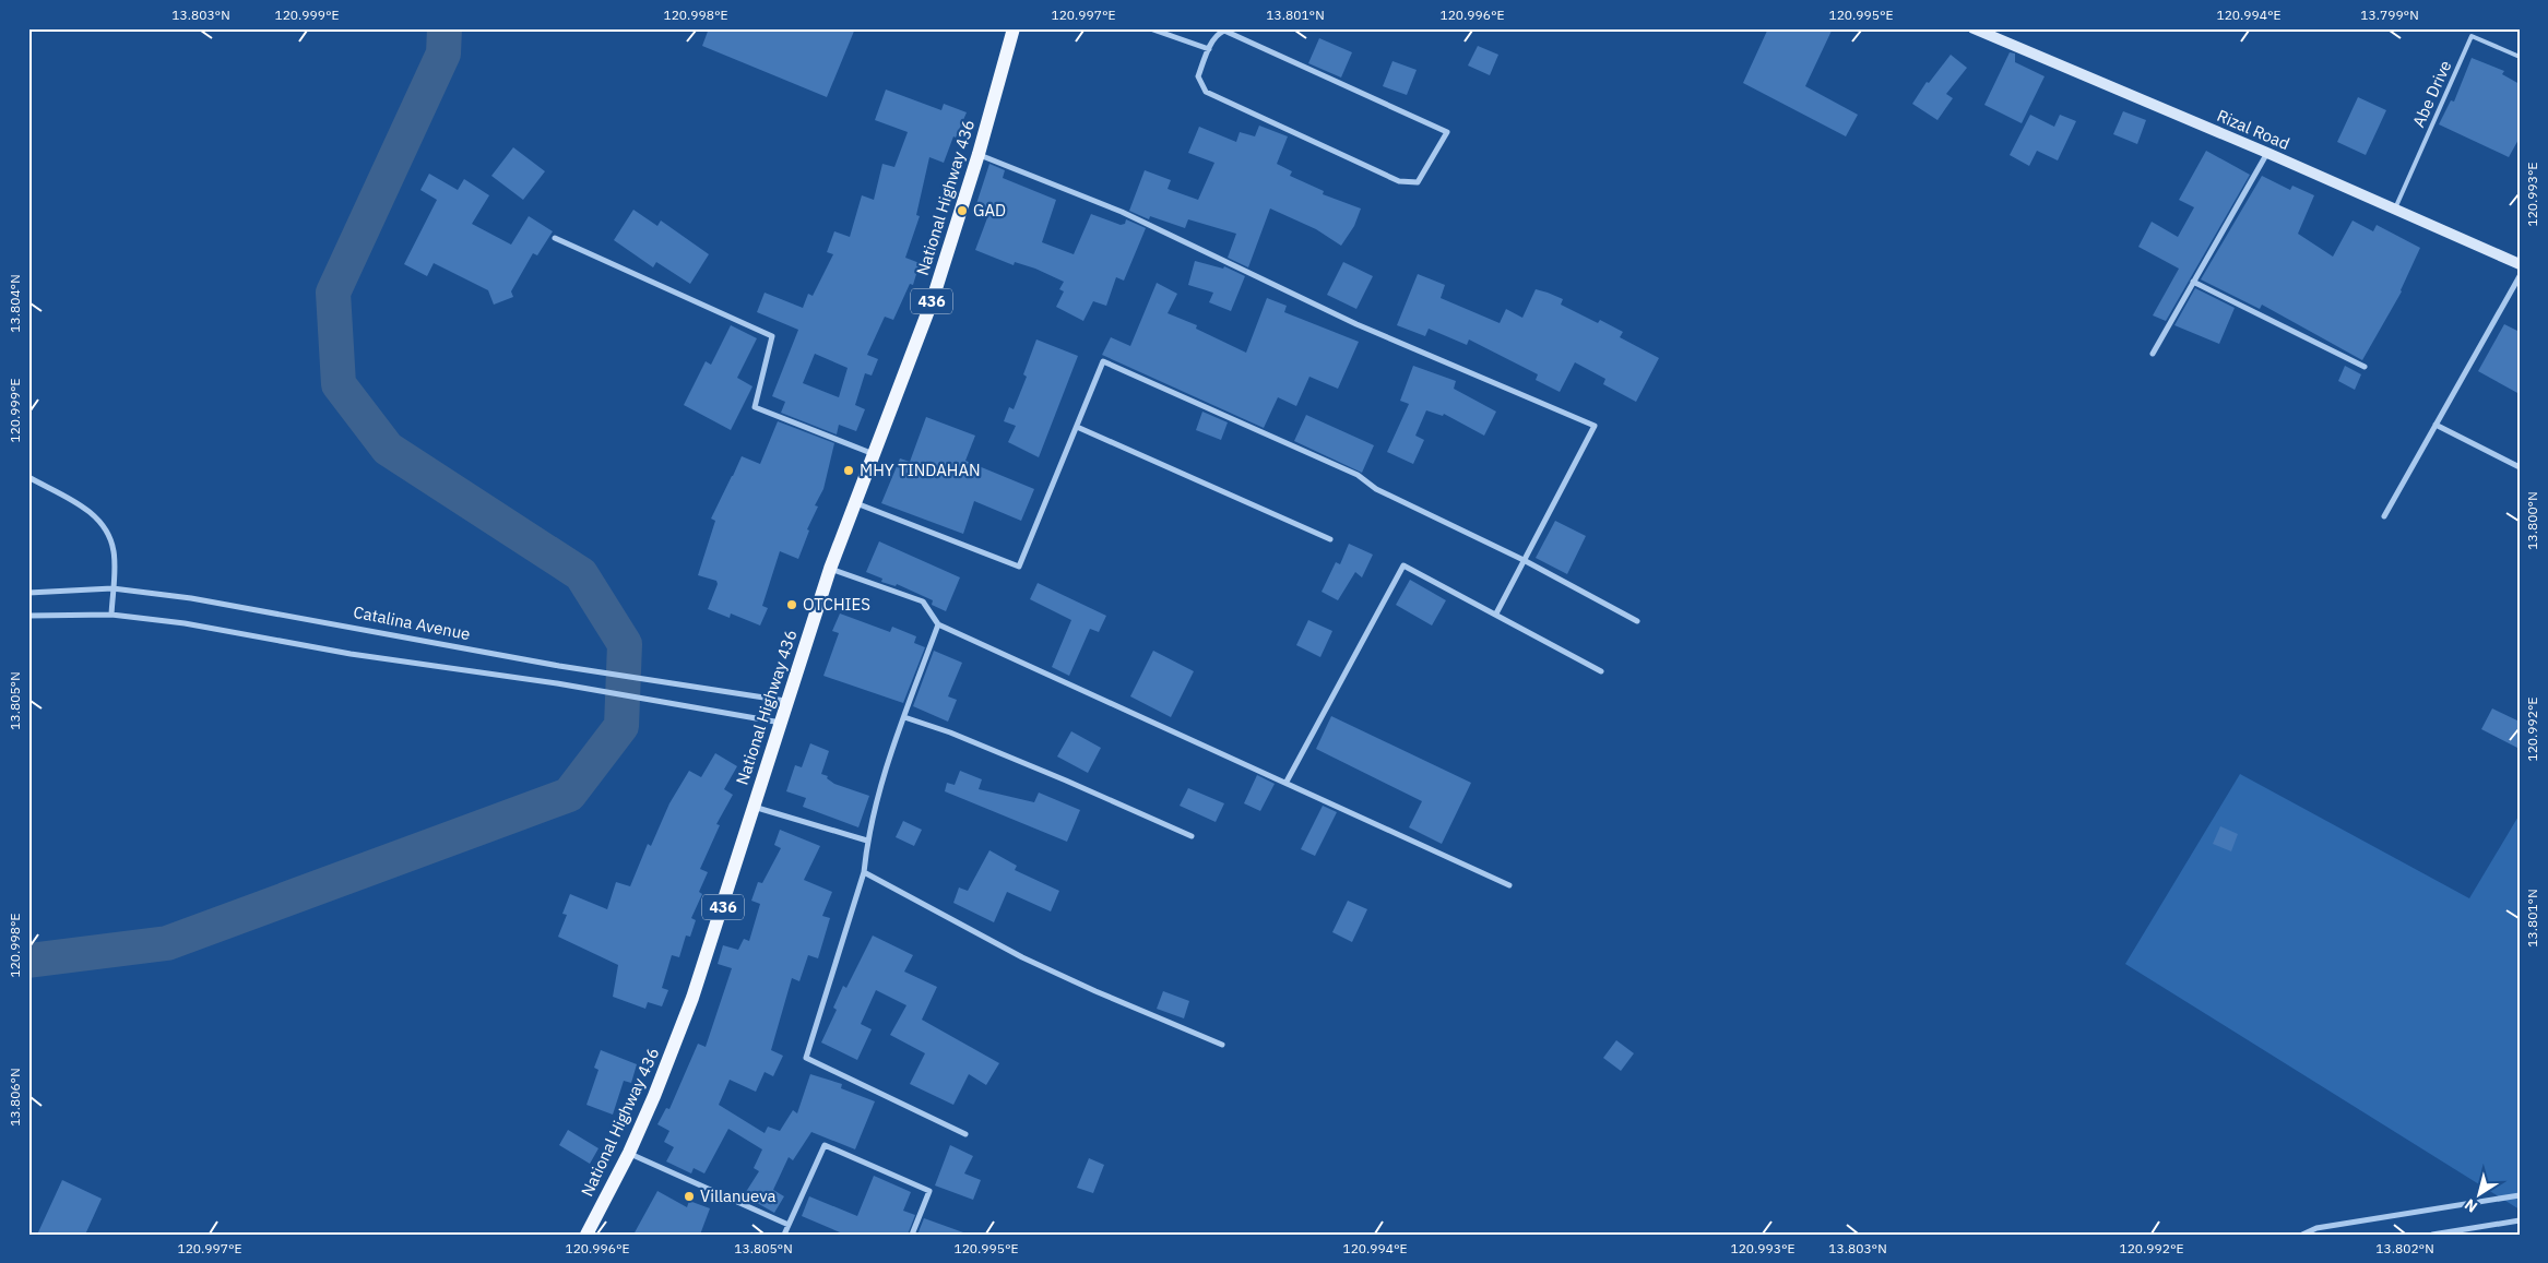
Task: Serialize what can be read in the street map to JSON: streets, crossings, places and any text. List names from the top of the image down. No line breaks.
{"streets":{"main road":["National Highway 436","436"],"street":["Rizal Road","Catalina Avenue"],"lane":["Abe Drive"]},"crossings":[["Abe Drive","Rizal Road"],["National Highway 436","Catalina Avenue"]],"places":["GAD","MHY TINDAHAN","OTCHIES","Villanueva"],"north":"bottom left","coordinates":["13.803°N","120.999°E","120.998°E","120.997°E","13.801°N","120.996°E","120.995°E","120.994°E","13.799°N","120.993°E","13.804°N","13.800°N","13.805°N","120.992°E","13.806°N","13.802°N"]}
